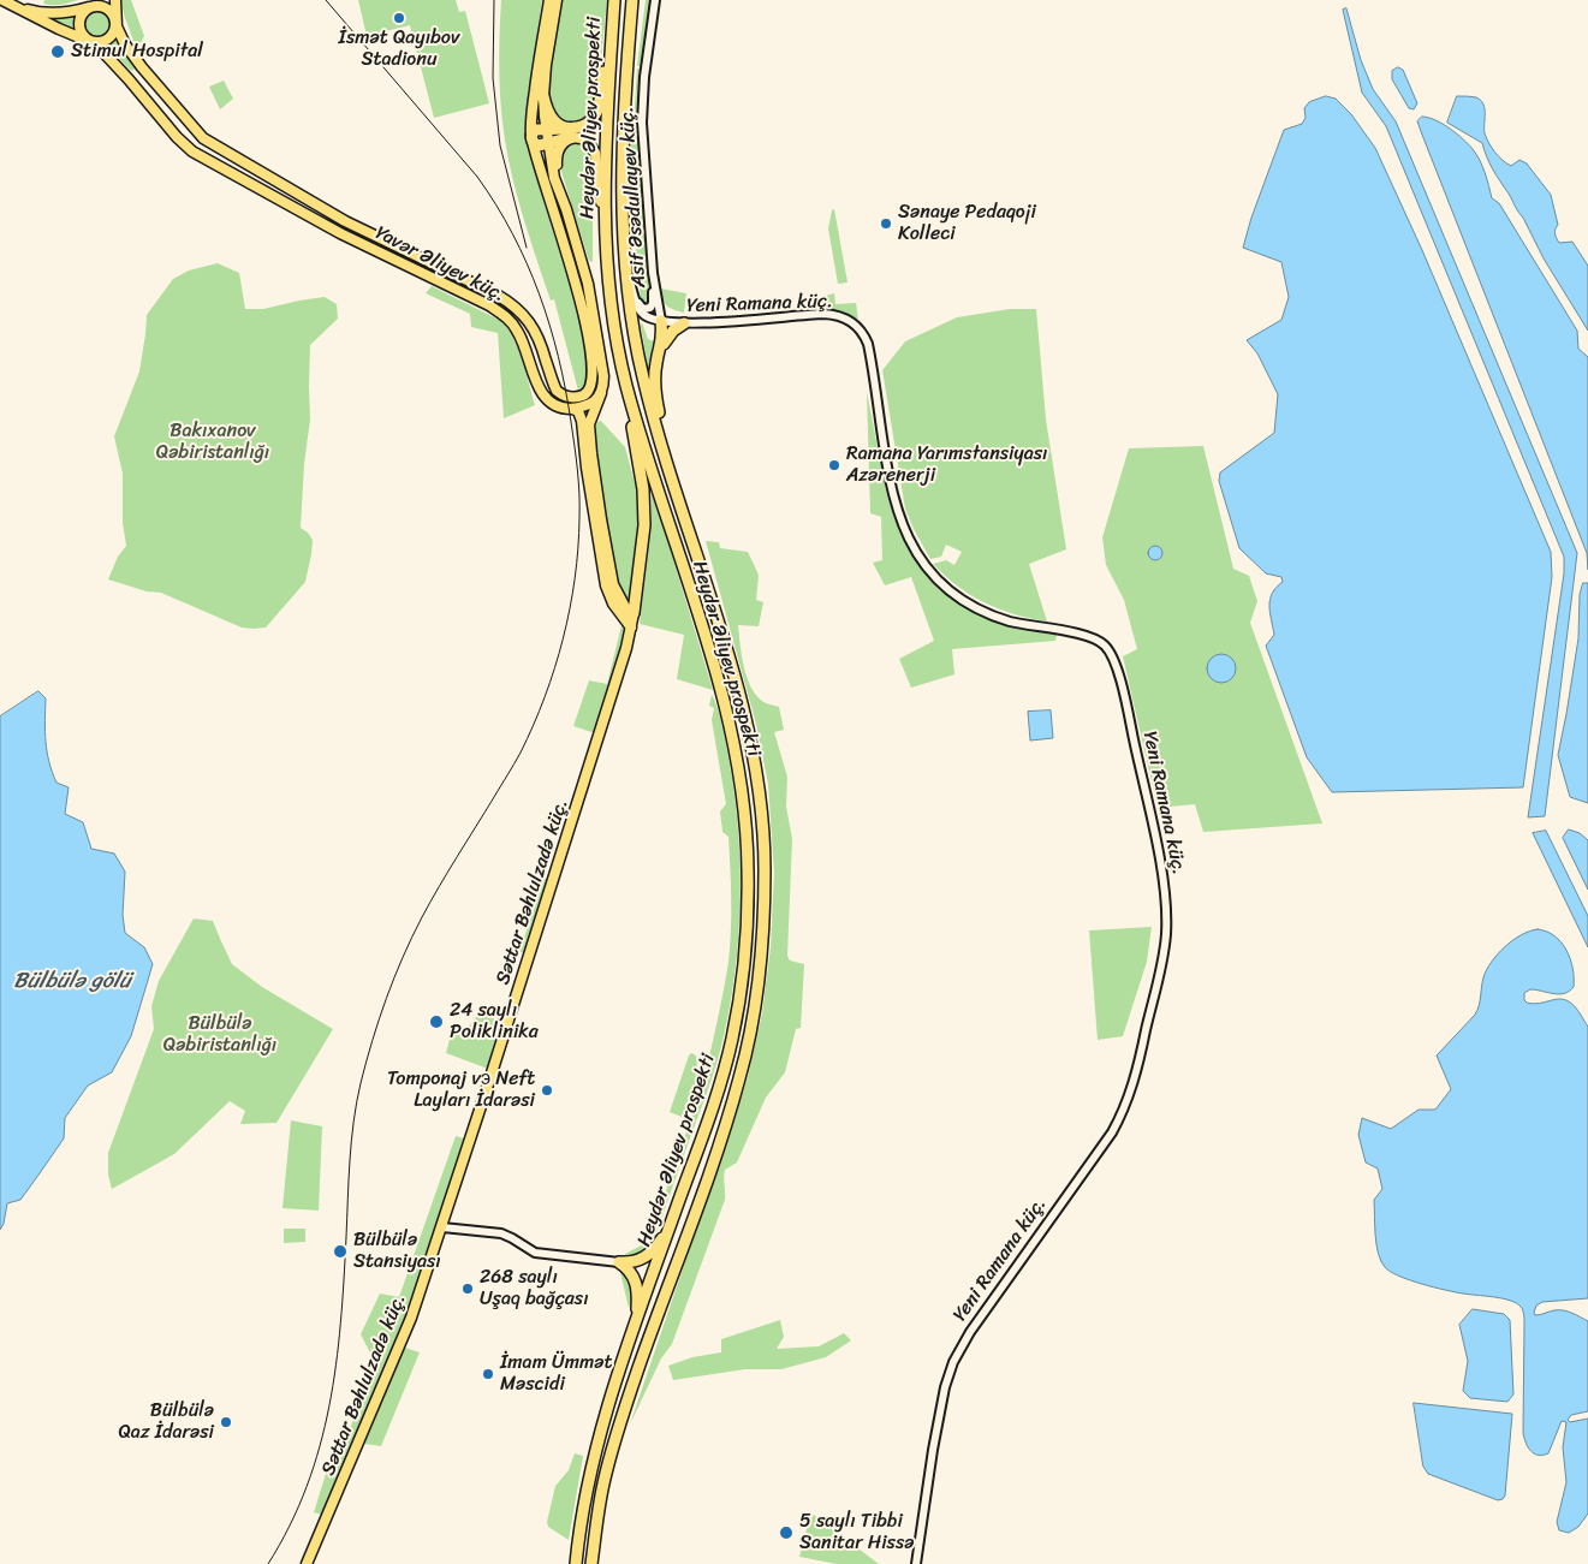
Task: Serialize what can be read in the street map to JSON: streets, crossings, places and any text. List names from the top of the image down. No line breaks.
{"streets":{"highway":["Heydər Əliyev prospekti"],"main road":["Yavər Əliyev küç.","Səttar Bəhlulzadə küç."],"street":["Asif Əsədullayev küç.","Yeni Ramana küç."]},"crossings":[["Asif Əsədullayev küç.","Yeni Ramana küç."]],"water":["Bülbülə gölü"],"parks":["Bakıxanov Qəbiristanlığı","Bülbülə Qəbiristanlığı"],"places":["İsmət Qayıbov Stadionu","Stimul Hospital","Sənaye Pedaqoji Kolleci","Ramana Yarımstansiyası Azərenerji","24 saylı Poliklinika","Tomponaj vэ Neft Layları İdarəsi","Bülbülə Stansiyası","268 saylı Uşaq bağçası","İmam Ümmət Məscidi","Bülbülə Qaz İdarəsi","5 saylı Tibbi Sanitar Hissə"]}
